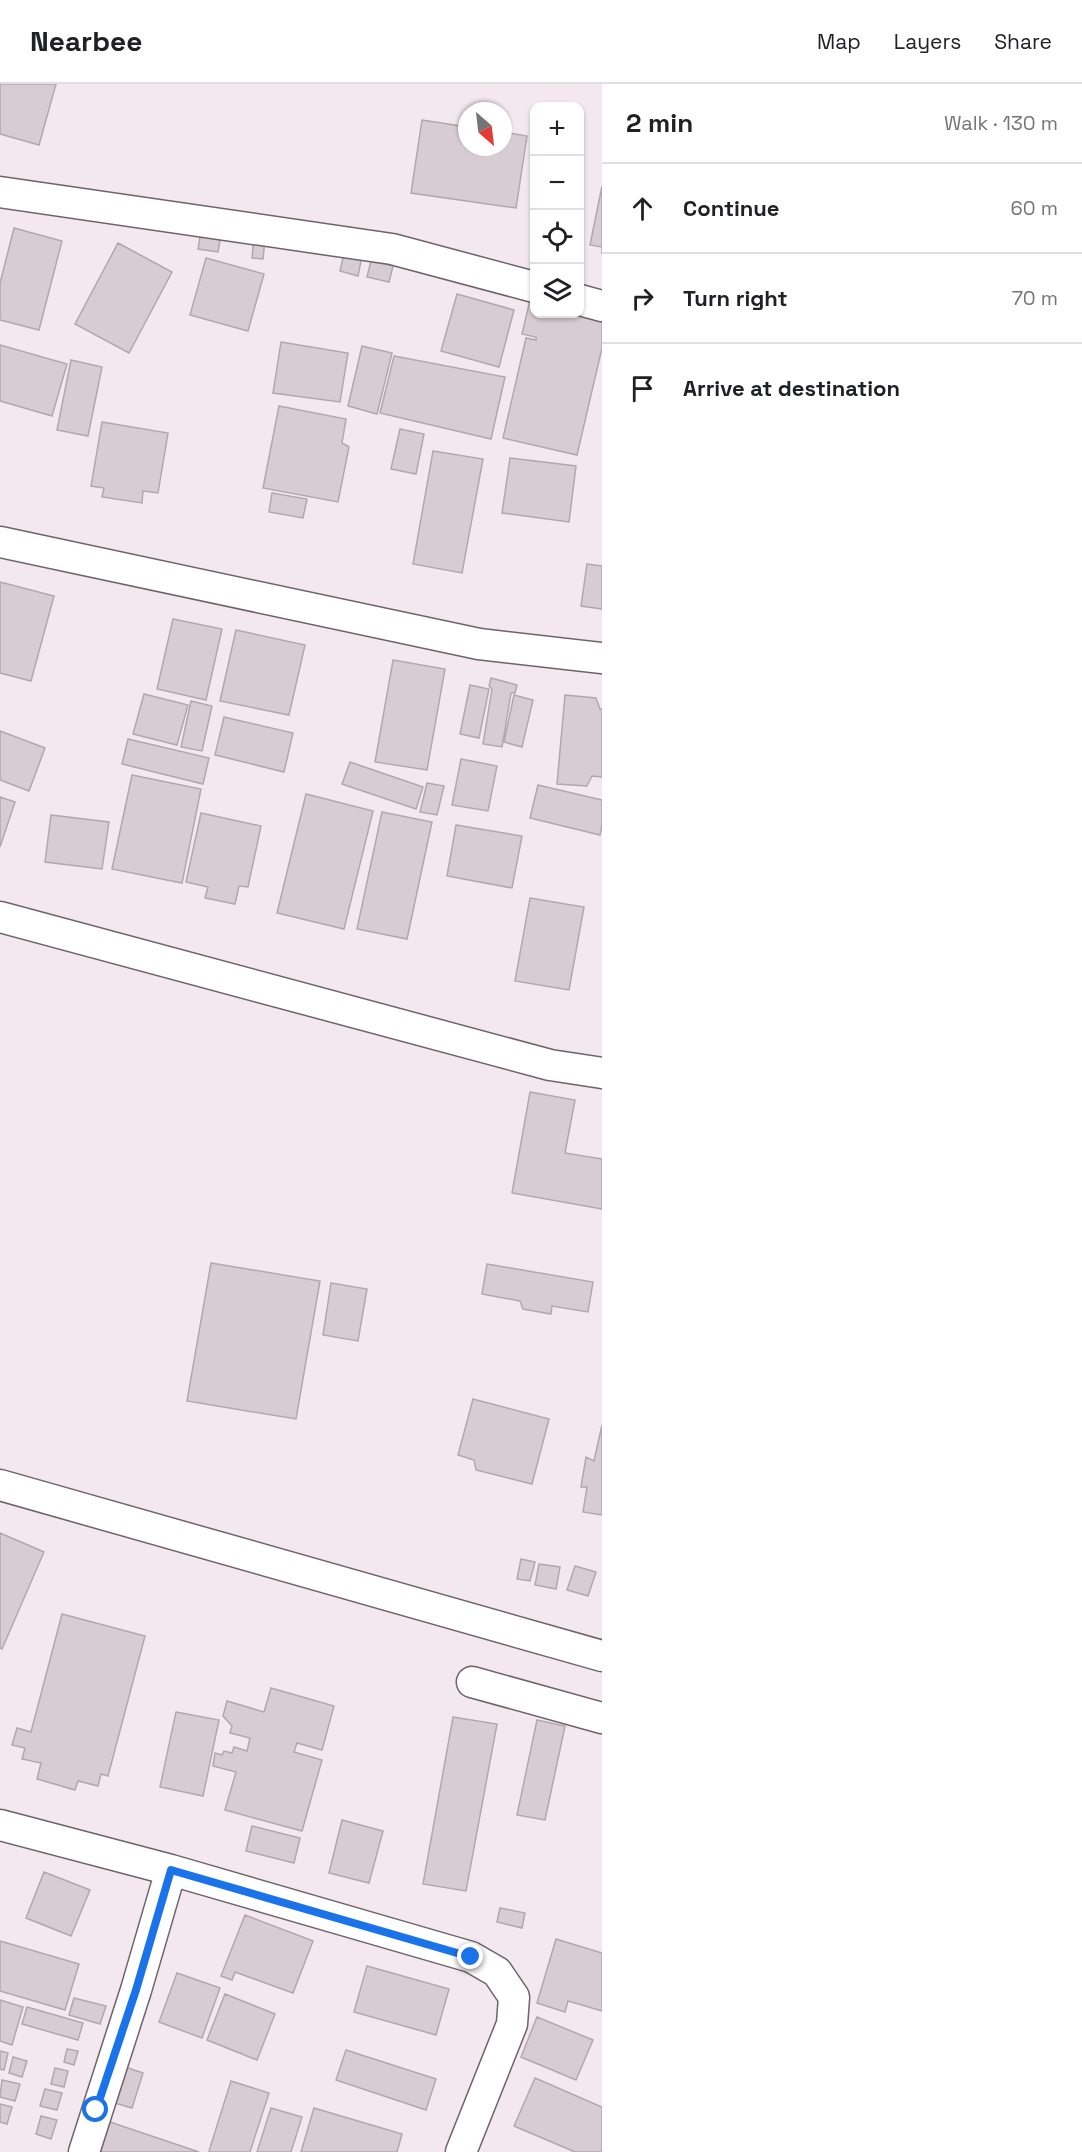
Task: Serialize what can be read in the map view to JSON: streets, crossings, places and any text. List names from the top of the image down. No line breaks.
{"north":"bottom right","page":{"header":"Nearbee","nav":["Map","Layers","Share"],"heading":["2 min","Walk · 130 m"],"map_buttons":["+","−"],"list":[["Continue","60 m"],["Turn right","70 m"],"Arrive at destination"]}}
